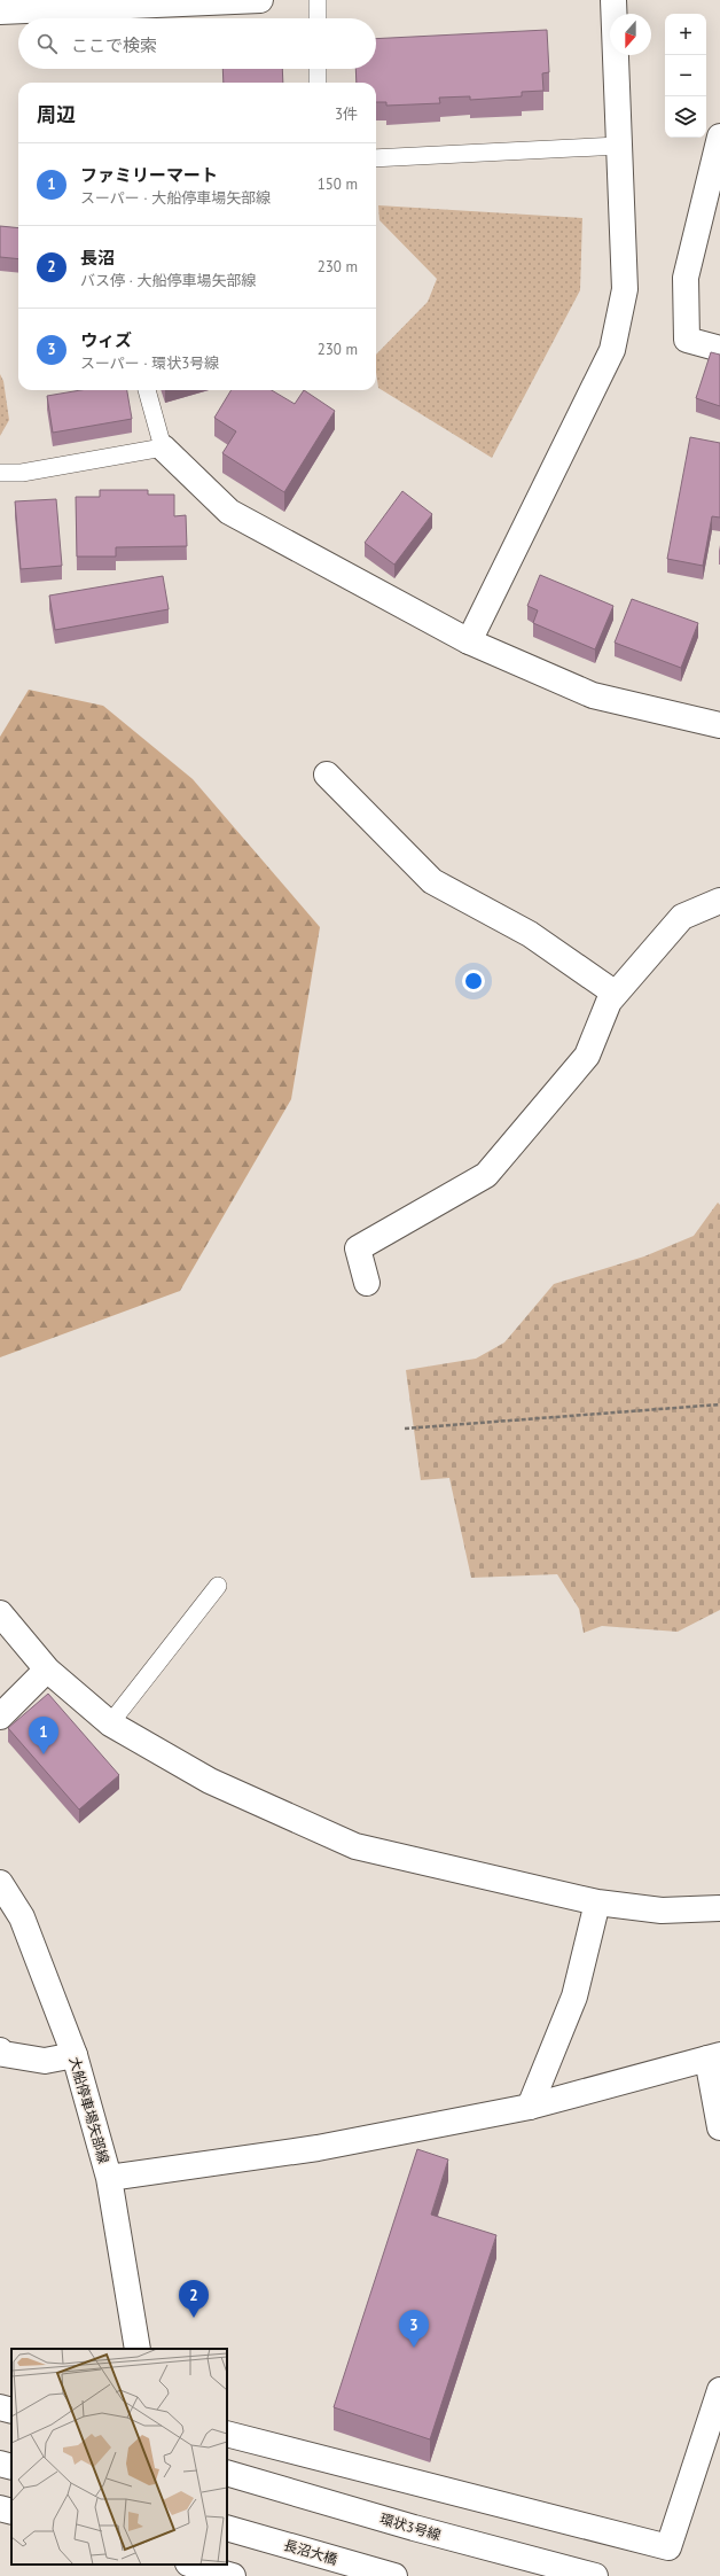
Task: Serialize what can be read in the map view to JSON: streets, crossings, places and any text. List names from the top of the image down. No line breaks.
{"streets":{"street":["大船停車場矢部線","環状3号線","長沼大橋"]},"north":"bottom","page":{"map_buttons":["+","−"],"search":"ここで検索","heading":["周辺","3件"],"list":[{"mark":"1","name":"ファミリーマート","note":"スーパー · 大船停車場矢部線","value":"150 m"},{"mark":"2","name":"長沼","note":"バス停 · 大船停車場矢部線","value":"230 m"},{"mark":"3","name":"ウィズ","note":"スーパー · 環状3号線","value":"230 m"}],"pins":["1","2","3"]}}
